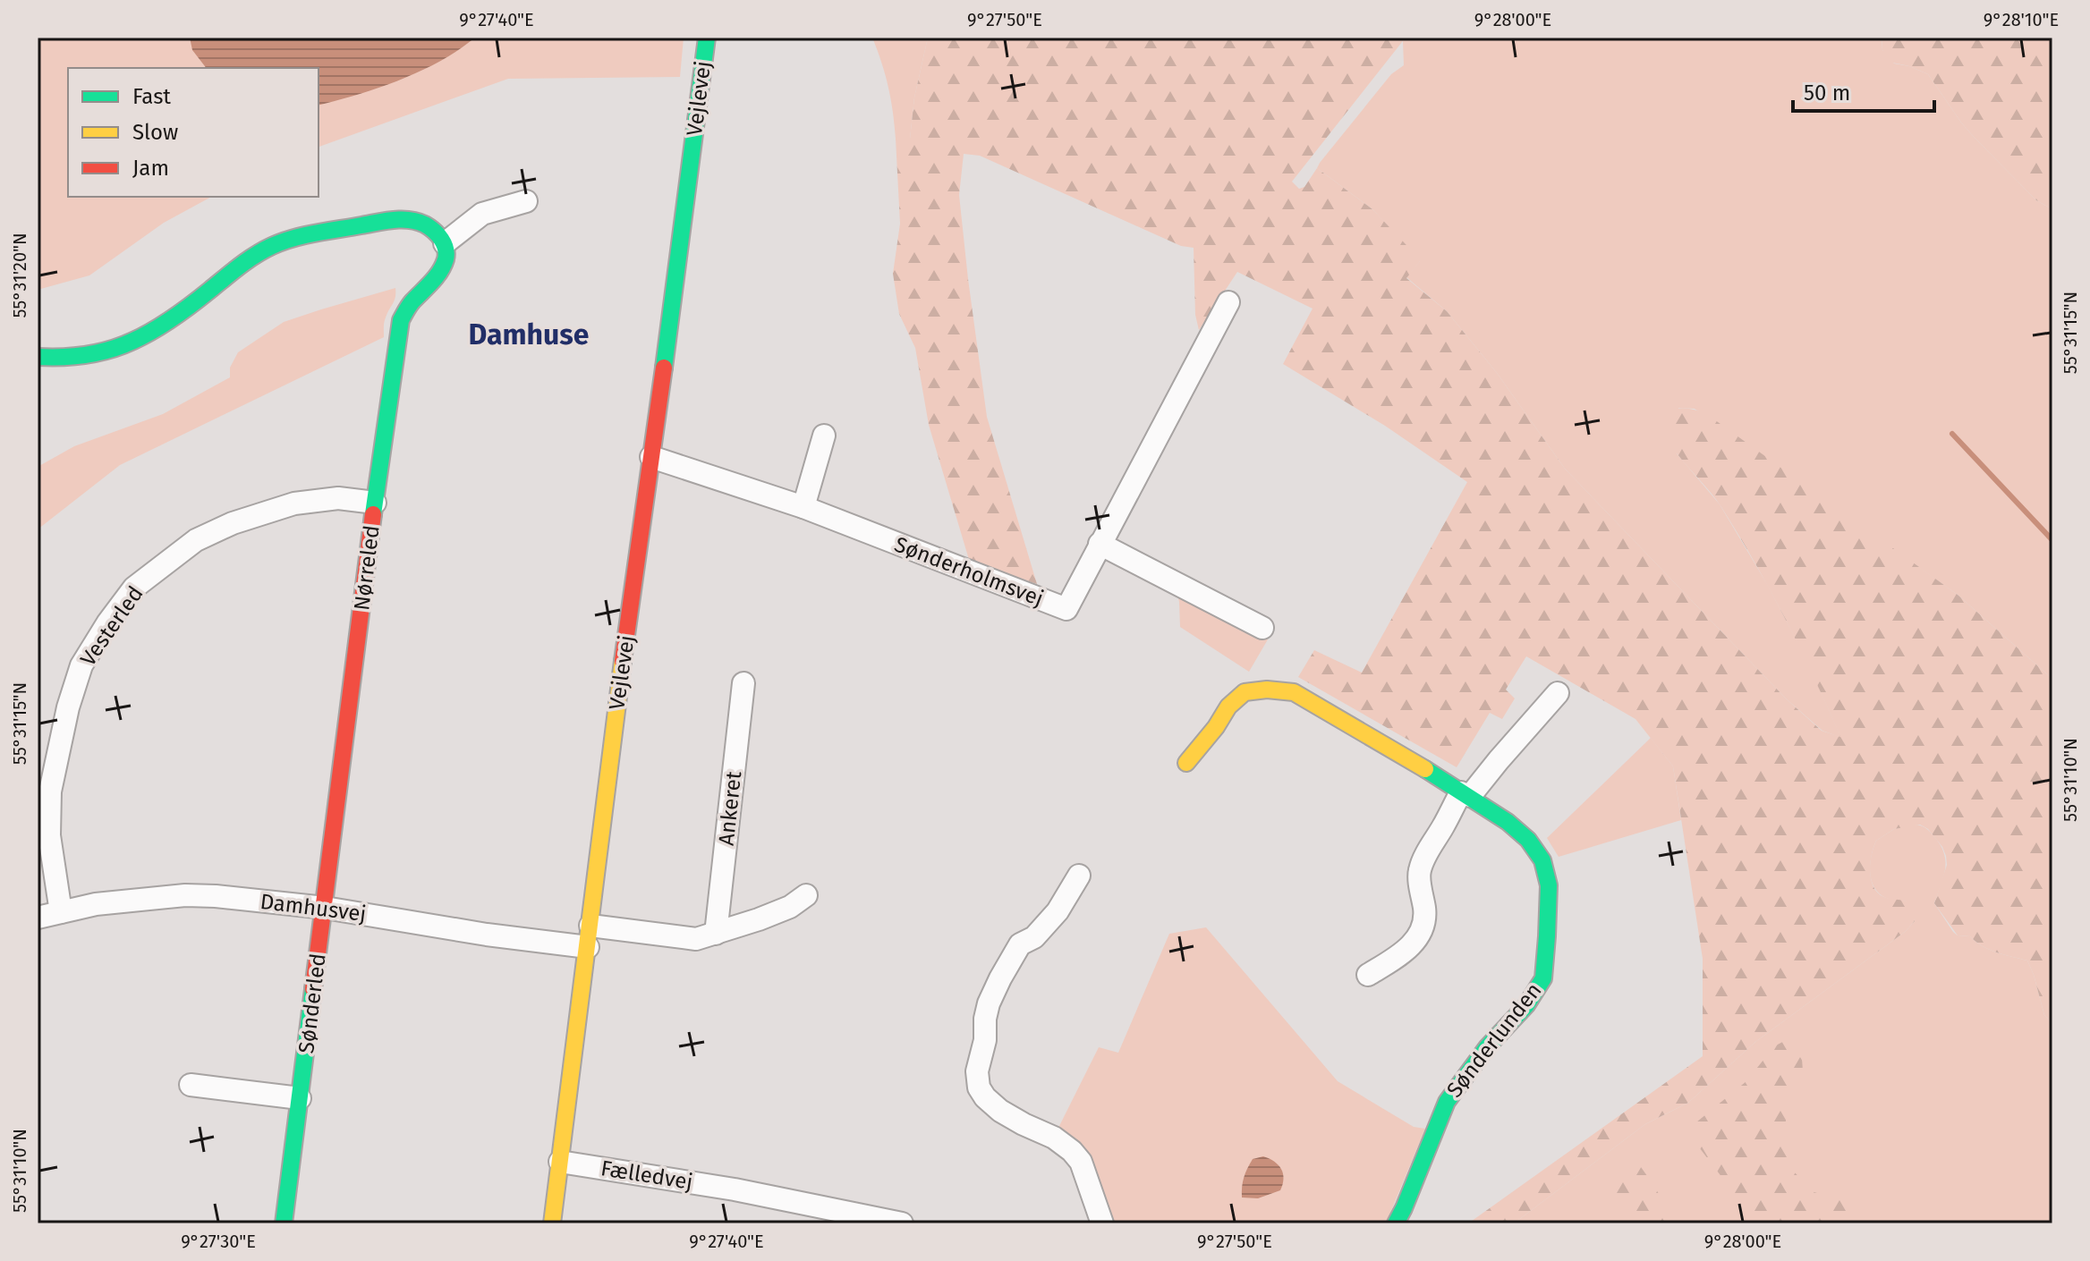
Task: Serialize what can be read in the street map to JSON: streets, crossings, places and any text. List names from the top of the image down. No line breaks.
{"streets":{"street":["Vejlevej","Nørreled","Sønderholmsvej","Vesterled","Ankeret","Damhusvej","Sønderled","Sønderlunden","Fælledvej"]},"crossings":[["Vejlevej","Sønderholmsvej"],["Vejlevej","Damhusvej"],["Vejlevej","Fælledvej"],["Nørreled","Vesterled"],["Nørreled","Damhusvej"],["Nørreled","Sønderled"],["Vesterled","Damhusvej"],["Damhusvej","Sønderled"]],"districts":["Damhuse"],"legend":["Fast","Slow","Jam"],"scale_bar":"50 m","coordinates":["9°27'40\"E","9°27'50\"E","9°28'00\"E","9°28'10\"E","55°31'20\"N","55°31'15\"N","55°31'10\"N","9°27'30\"E"]}
